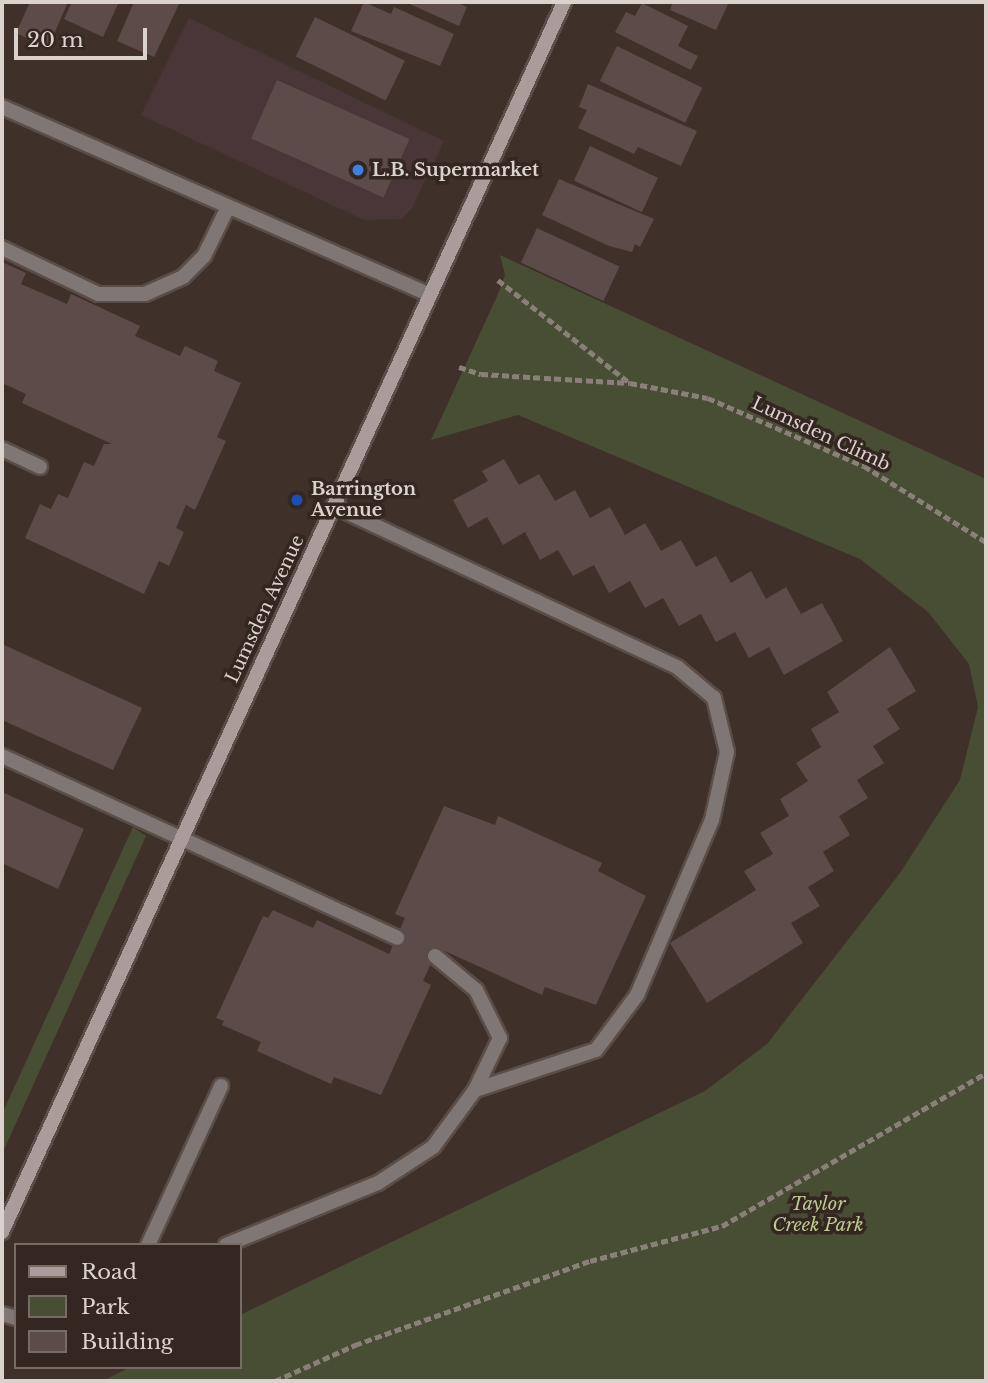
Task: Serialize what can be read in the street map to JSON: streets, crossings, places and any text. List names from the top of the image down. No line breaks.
{"streets":{"street":["Lumsden Avenue"],"path":["Lumsden Climb"]},"parks":["Taylor Creek Park"],"places":["L.B. Supermarket","Barrington Avenue"],"legend":["Road","Park","Building"],"scale_bar":"20 m"}
